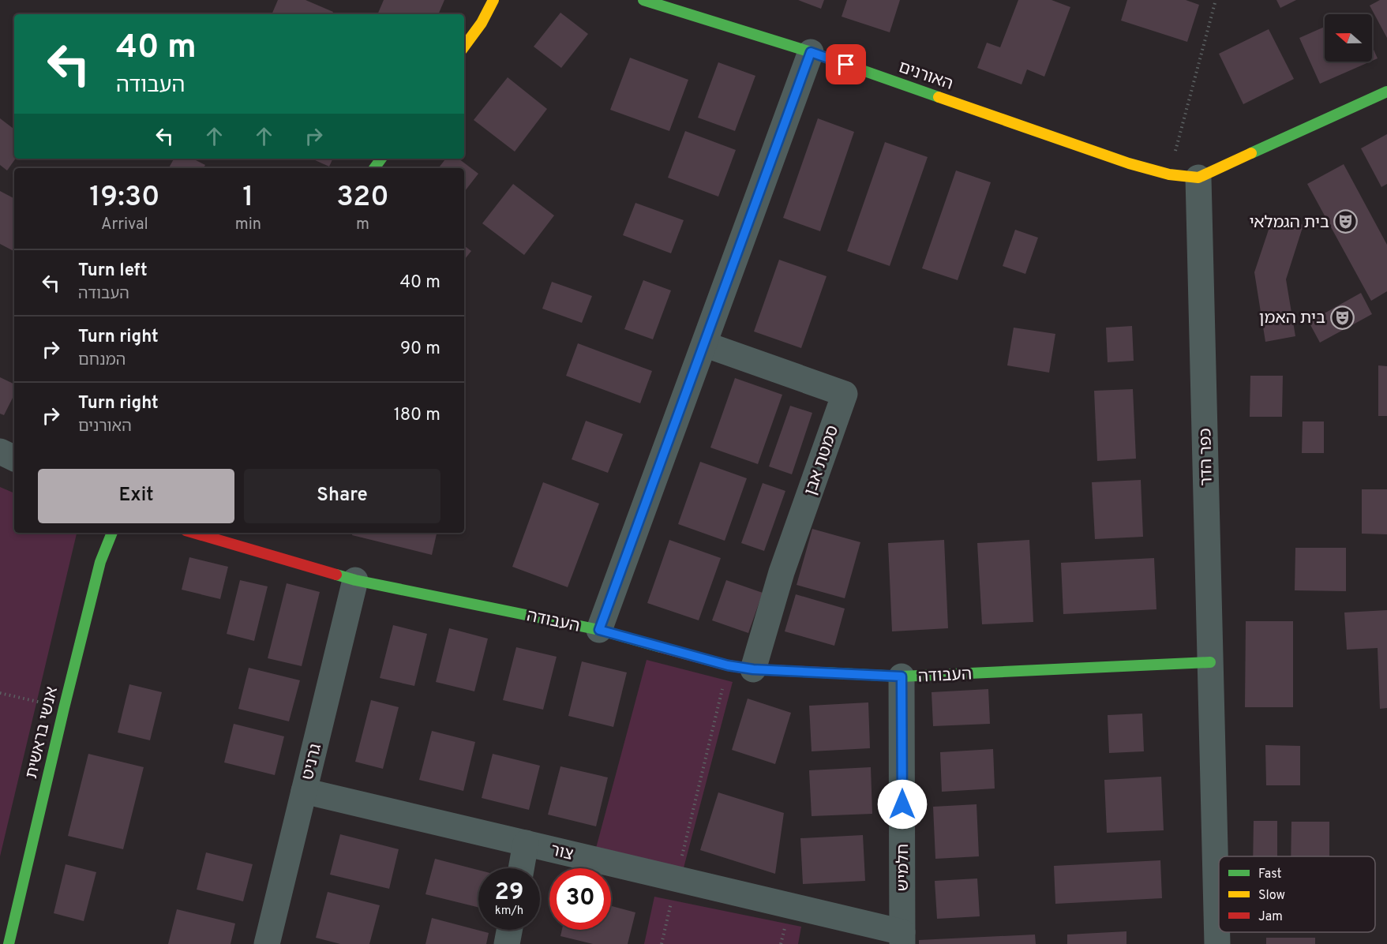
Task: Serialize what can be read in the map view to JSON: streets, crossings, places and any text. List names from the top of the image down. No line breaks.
{"streets":{"street":["האורנים","כפר הדר","סמטת אבן","העבודה","אנשי בראשית","גרניט","צור","חלמיש"]},"crossings":[["האורנים","כפר הדר"],["כפר הדר","העבודה"],["סמטת אבן","העבודה"],["העבודה","גרניט"],["העבודה","חלמיש"],["גרניט","צור"],["צור","חלמיש"]],"places":{"theatre":["בית הגמלאי","בית האמן"]},"legend":["Fast","Slow","Jam"],"north":"left","page":{"turn":["40 m","העבודה"],"eta":["19:30","Arrival","1","min","320","m"],"list":[{"name":"Turn left","note":"העבודה","value":"40 m"},{"name":"Turn right","note":"המנחם","value":"90 m"},{"name":"Turn right","note":"האורנים","value":"180 m"}],"buttons":["Exit","Share"],"speed":"29 km/h","limit":"30"}}
